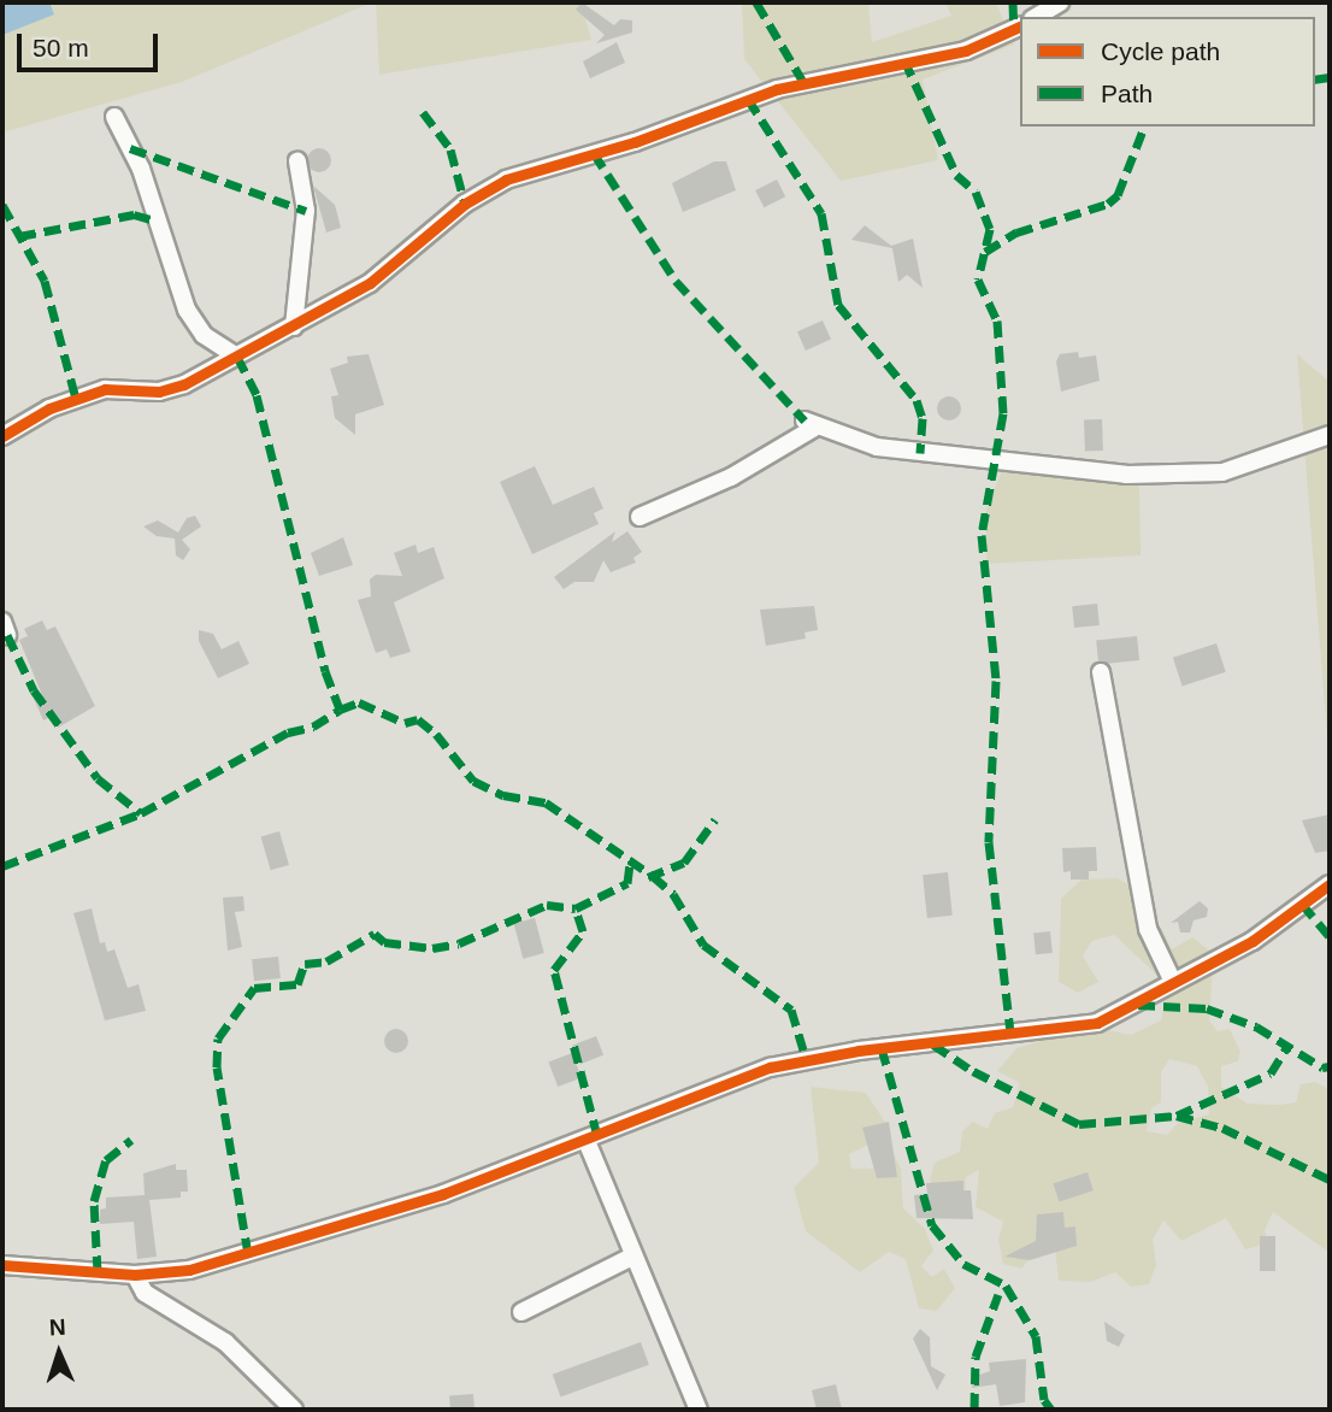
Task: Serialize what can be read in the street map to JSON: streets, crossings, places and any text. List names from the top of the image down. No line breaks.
{"legend":["Cycle path","Path"],"scale_bar":"50 m","north":"top"}
